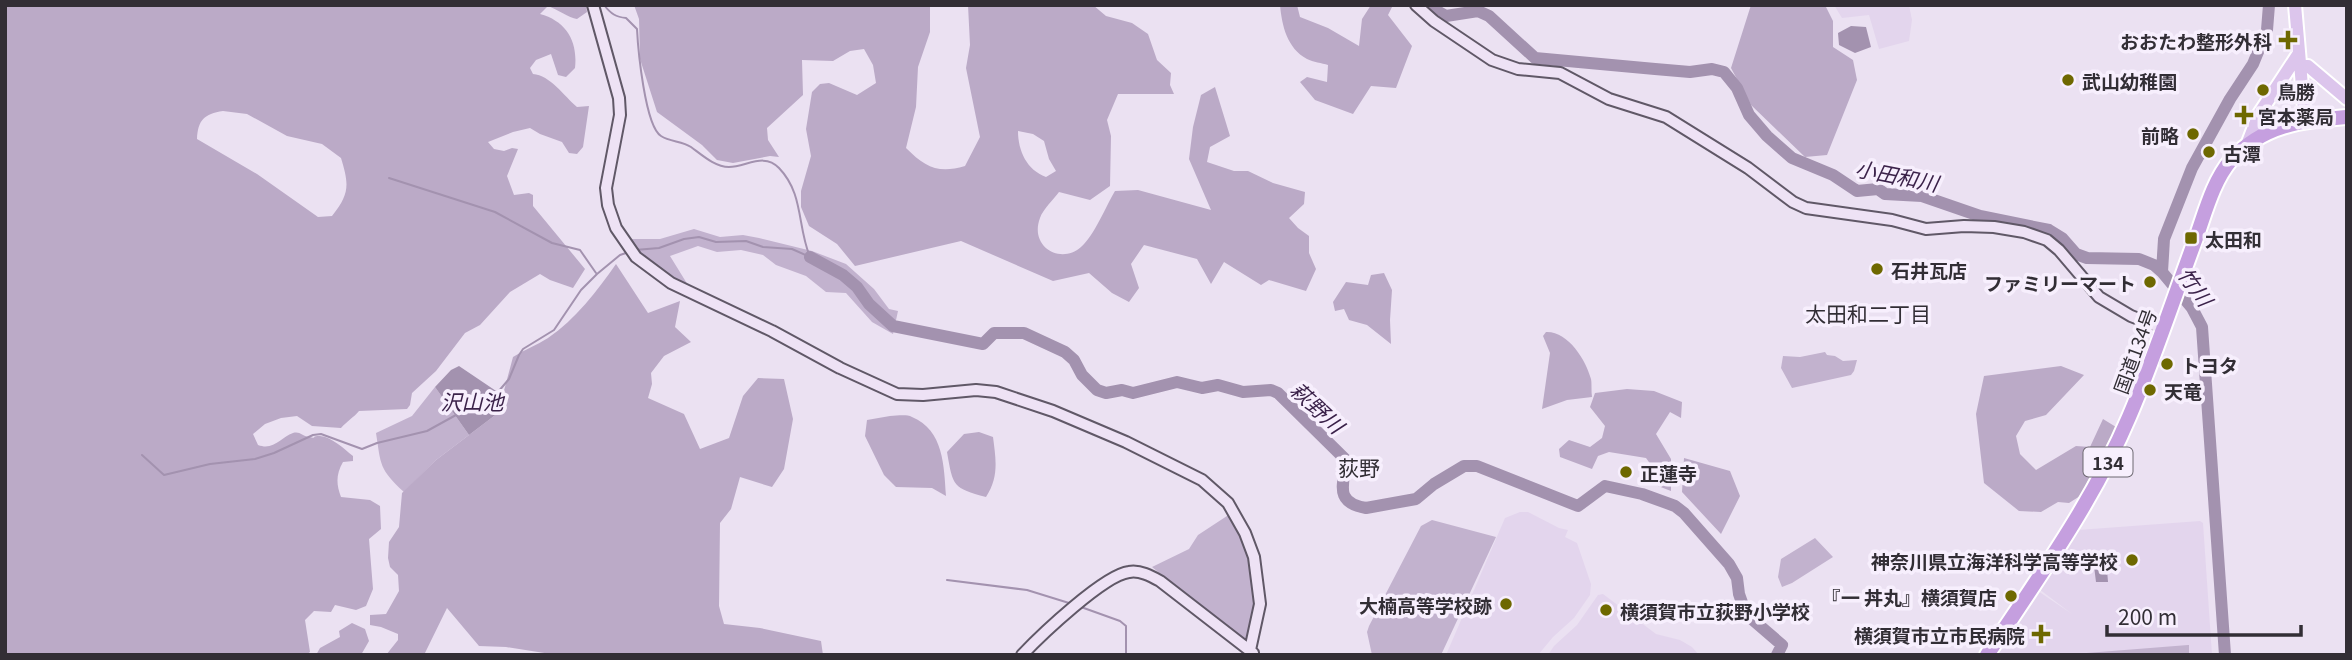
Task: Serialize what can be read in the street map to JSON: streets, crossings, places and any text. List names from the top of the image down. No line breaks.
{"streets":{"highway":["国道134号","134"]},"districts":["太田和二丁目","荻野"],"water":["小田和川","竹川","沢山池","萩野川"],"places":{"health":["おおたわ整形外科","宮本薬局","横須賀市立市民病院"],"other":["武山幼稚園","鳥勝","前略","古潭","石井瓦店","ファミリーマート","トヨタ","天竜","正蓮寺","神奈川県立海洋科学高等学校","『一 丼丸』横須賀店","大楠高等学校跡","横須賀市立荻野小学校"],"transit":["太田和"]},"scale_bar":"200 m"}
